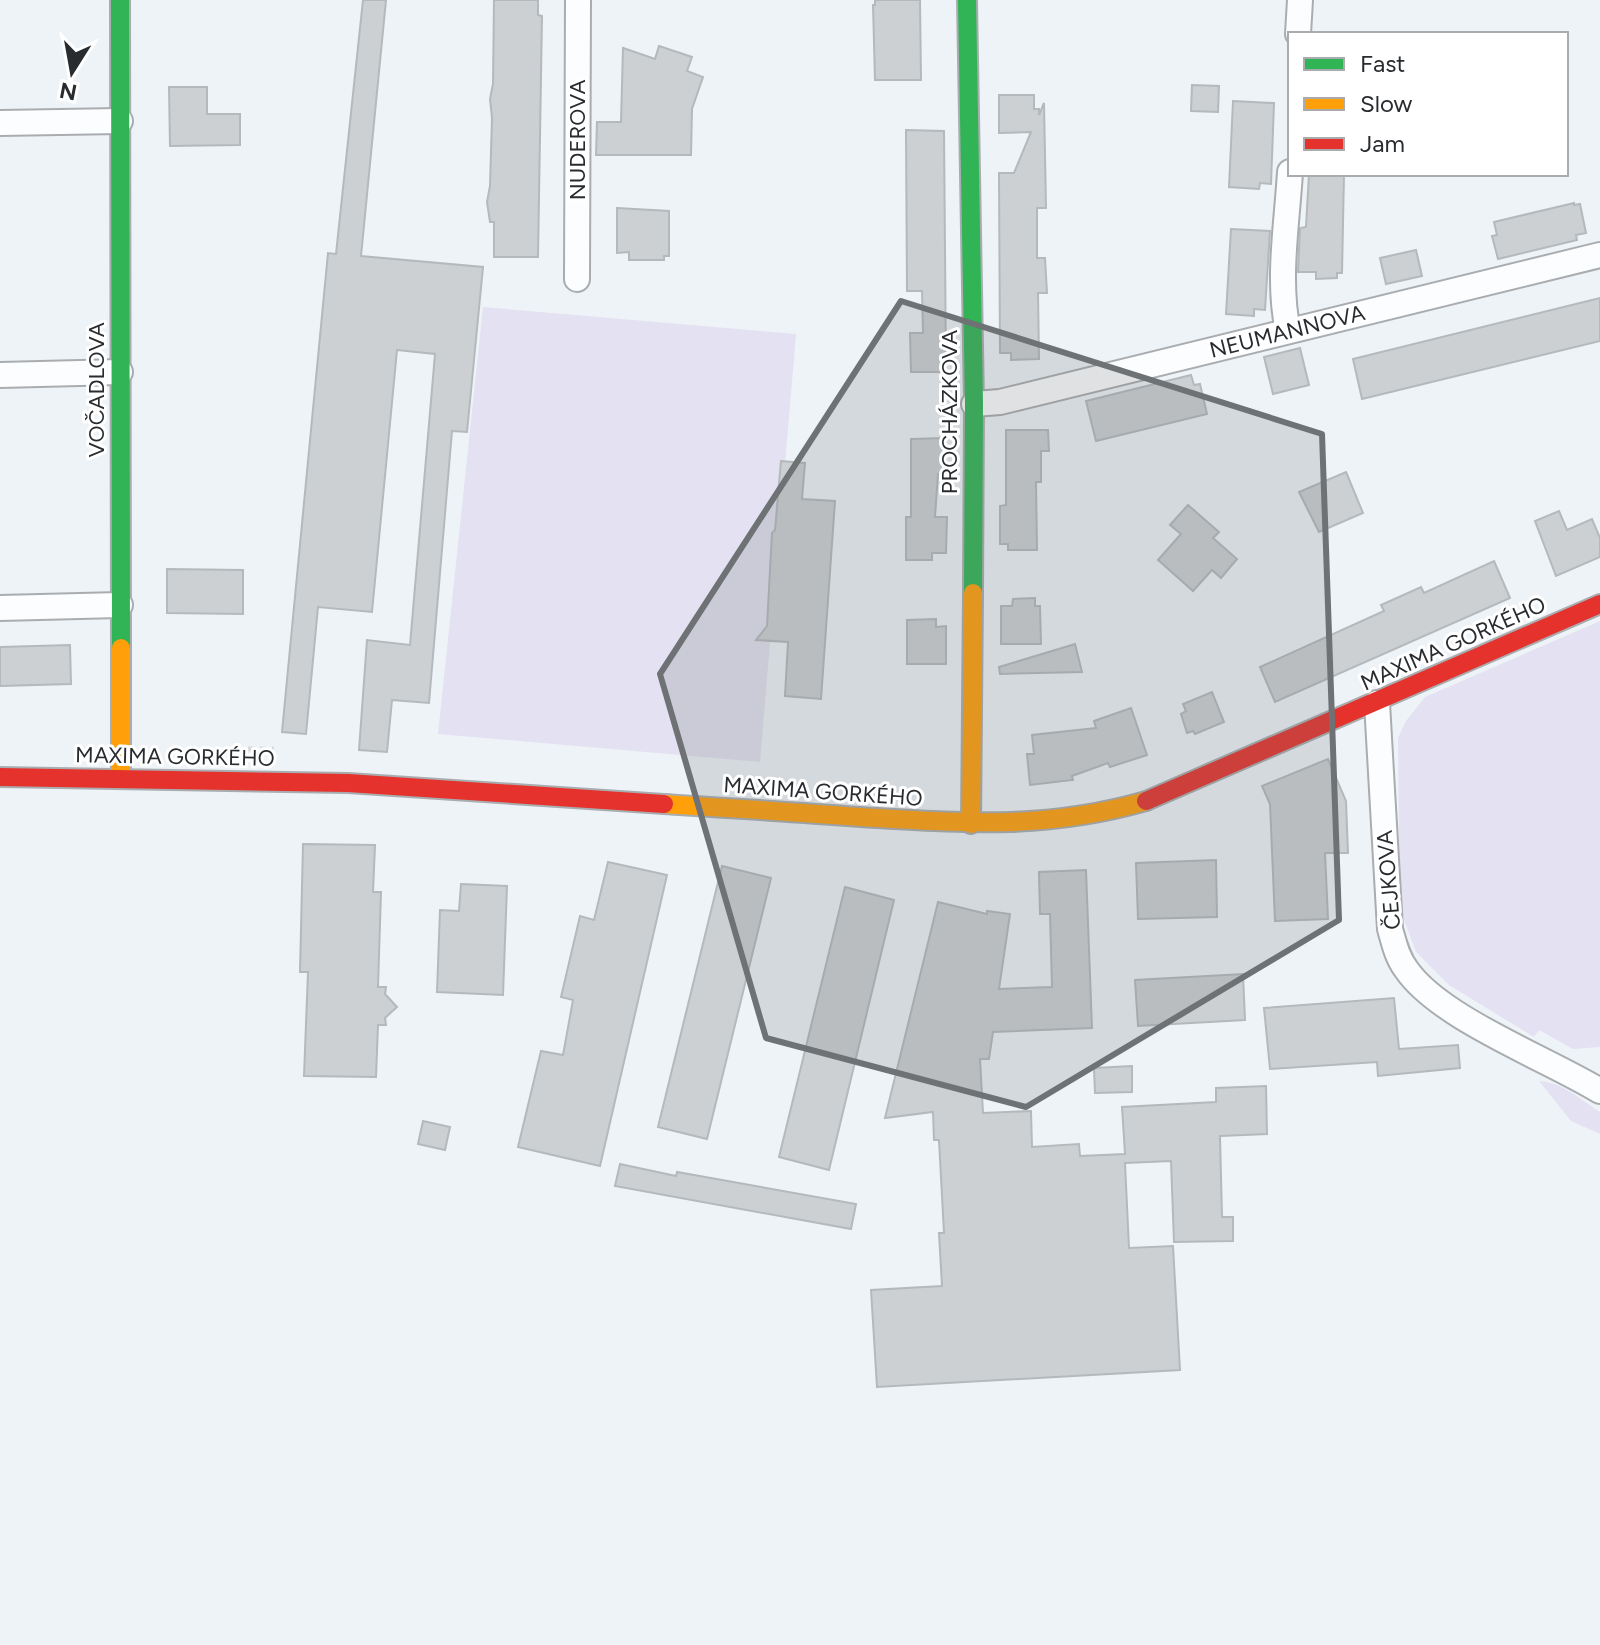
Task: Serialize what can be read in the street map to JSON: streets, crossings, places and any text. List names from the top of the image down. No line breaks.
{"streets":{"street":["NUDEROVA","NEUMANNOVA","VOČADLOVA","PROCHÁZKOVA","MAXIMA GORKÉHO","ČEJKOVA"]},"crossings":[["NEUMANNOVA","PROCHÁZKOVA"],["VOČADLOVA","MAXIMA GORKÉHO"],["PROCHÁZKOVA","MAXIMA GORKÉHO"],["MAXIMA GORKÉHO","ČEJKOVA"]],"legend":["Fast","Slow","Jam"],"north":"bottom"}
